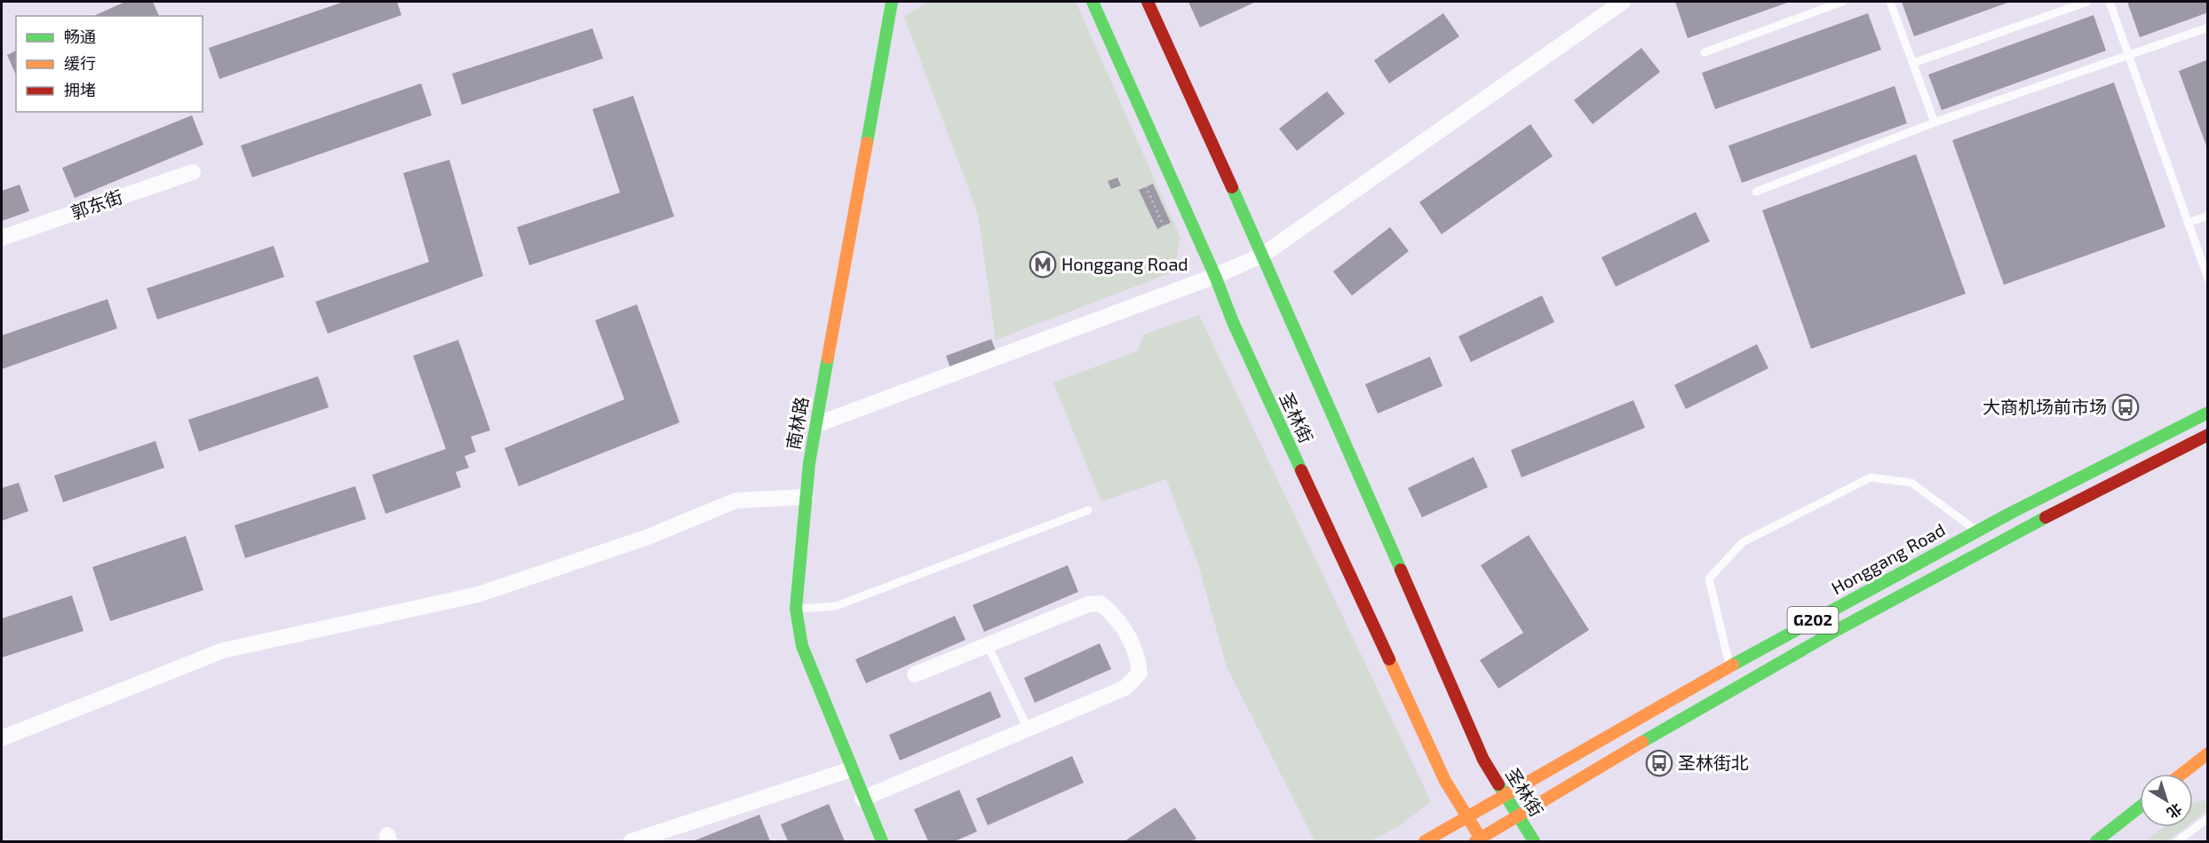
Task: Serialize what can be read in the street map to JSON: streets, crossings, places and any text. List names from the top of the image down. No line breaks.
{"streets":{"main road":["圣林街","南林路","Honggang Road","G202"],"street":["郭东街"]},"crossings":[["圣林街","Honggang Road"],["圣林街","G202"]],"places":{"metro station":["Honggang Road"],"bus stop":["大商机场前市场","圣林街北"]},"legend":["畅通","缓行","拥堵"],"north":"bottom right"}
